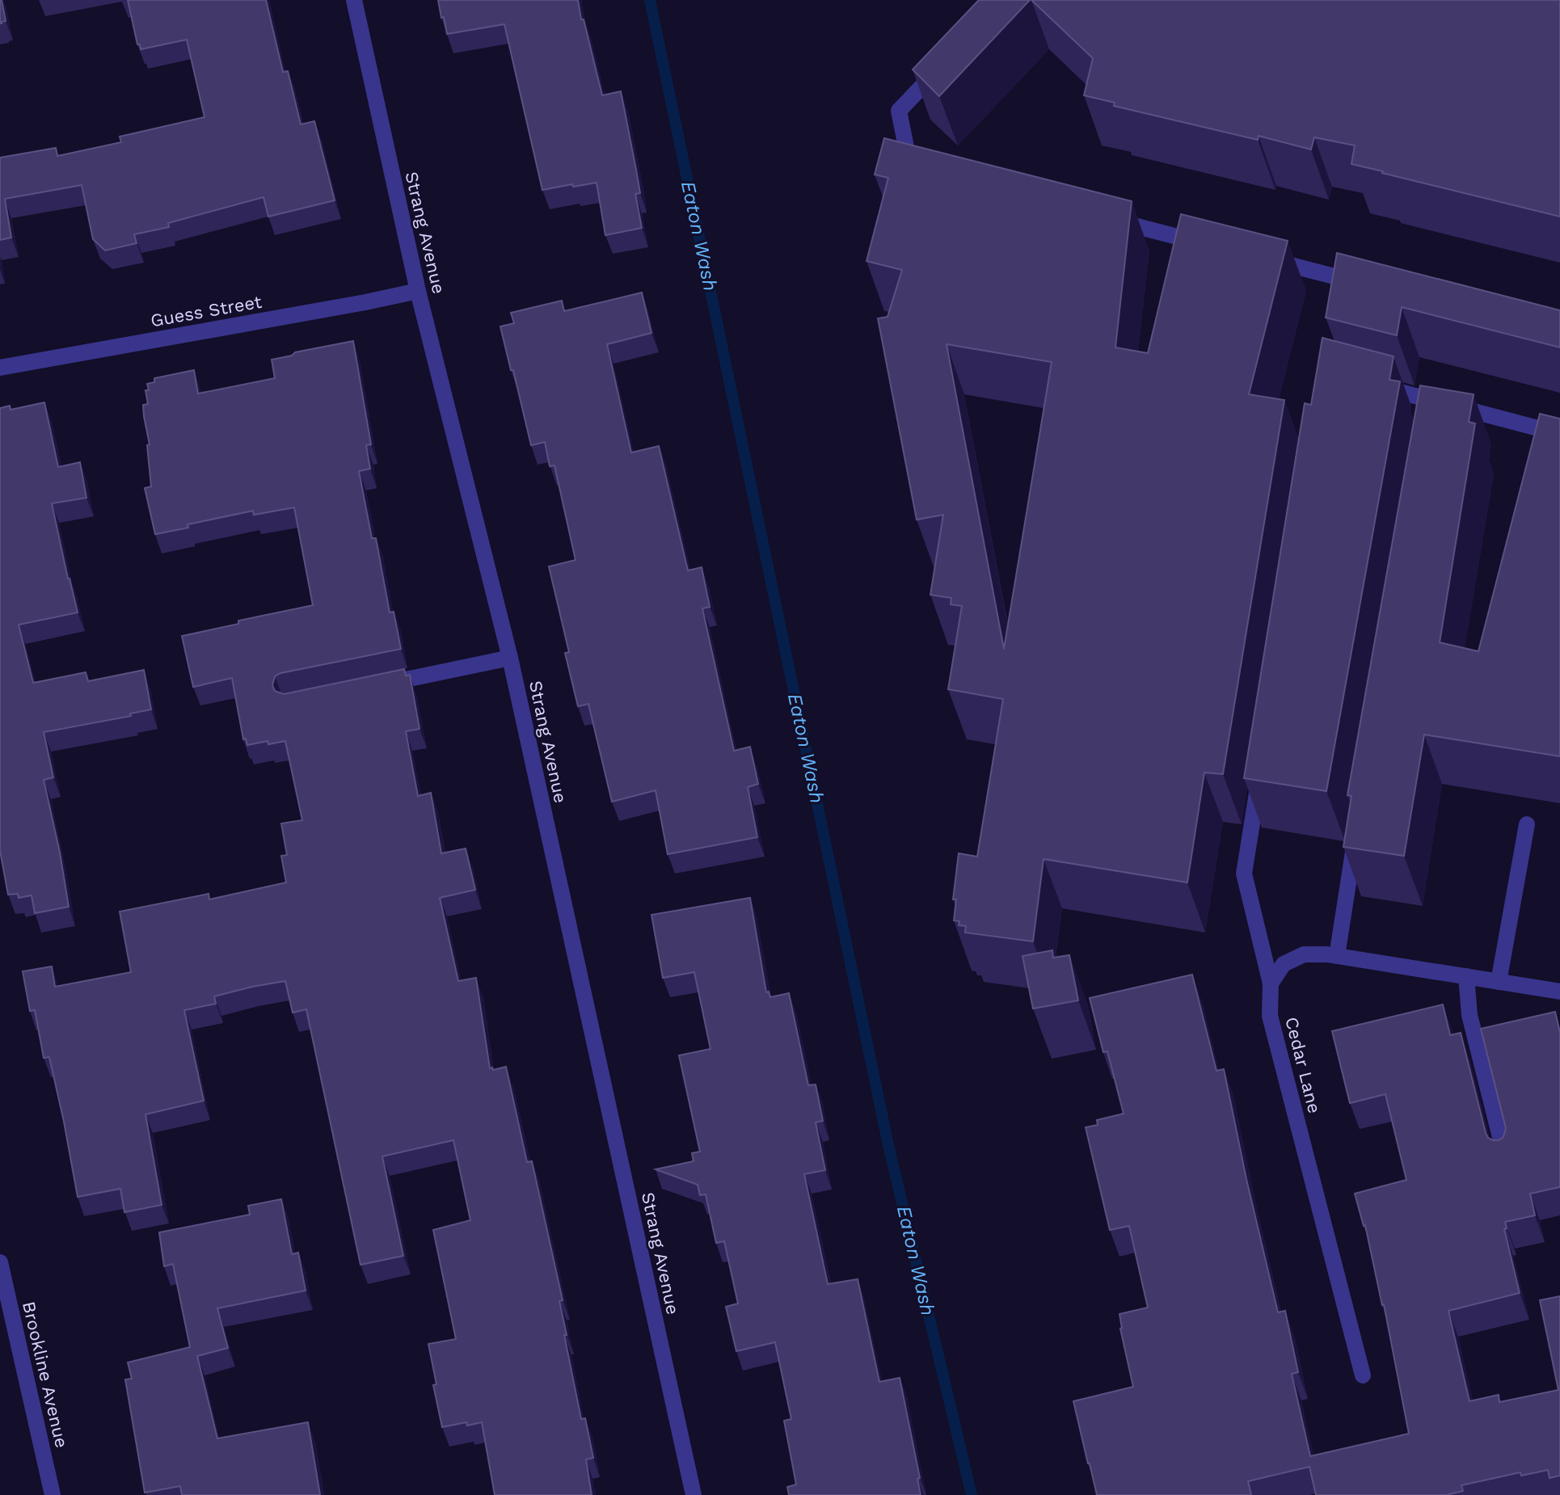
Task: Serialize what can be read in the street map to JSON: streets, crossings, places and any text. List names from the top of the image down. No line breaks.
{"streets":{"street":["Strang Avenue","Guess Street","Cedar Lane","Brookline Avenue"]},"crossings":[["Strang Avenue","Guess Street"]],"water":["Eaton Wash"]}
